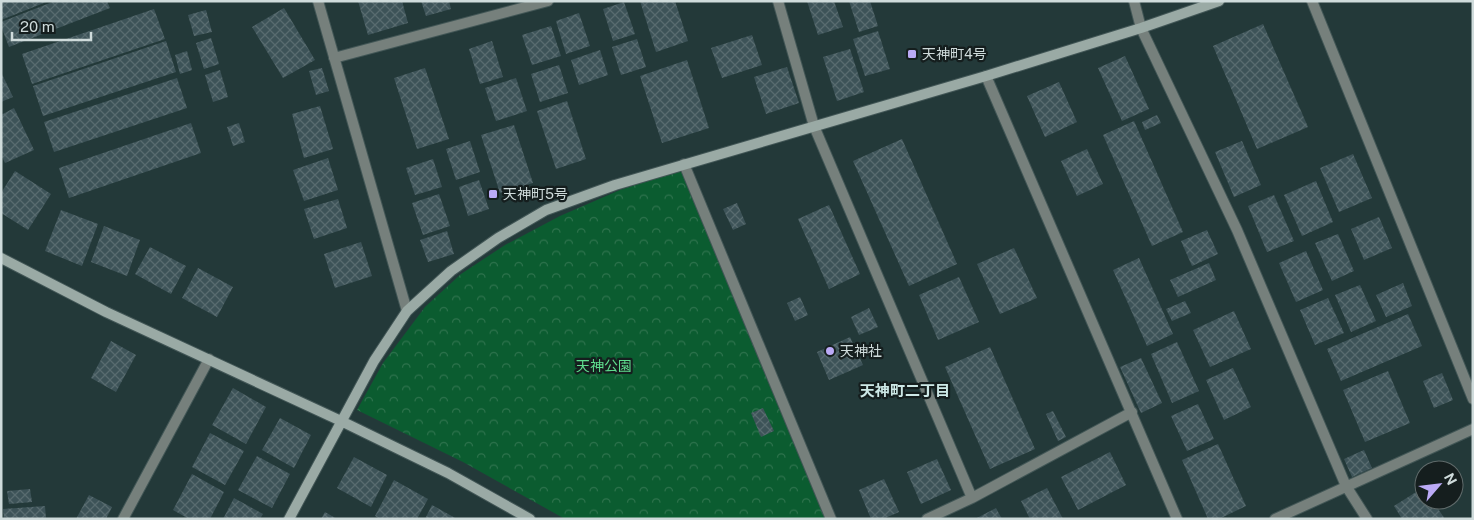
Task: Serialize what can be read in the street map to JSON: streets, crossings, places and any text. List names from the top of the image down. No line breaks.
{"districts":["天神町二丁目"],"parks":["天神公園"],"places":{"transit":["天神町4号","天神町5号"],"other":["天神社"]},"scale_bar":"20 m","north":"top right"}
